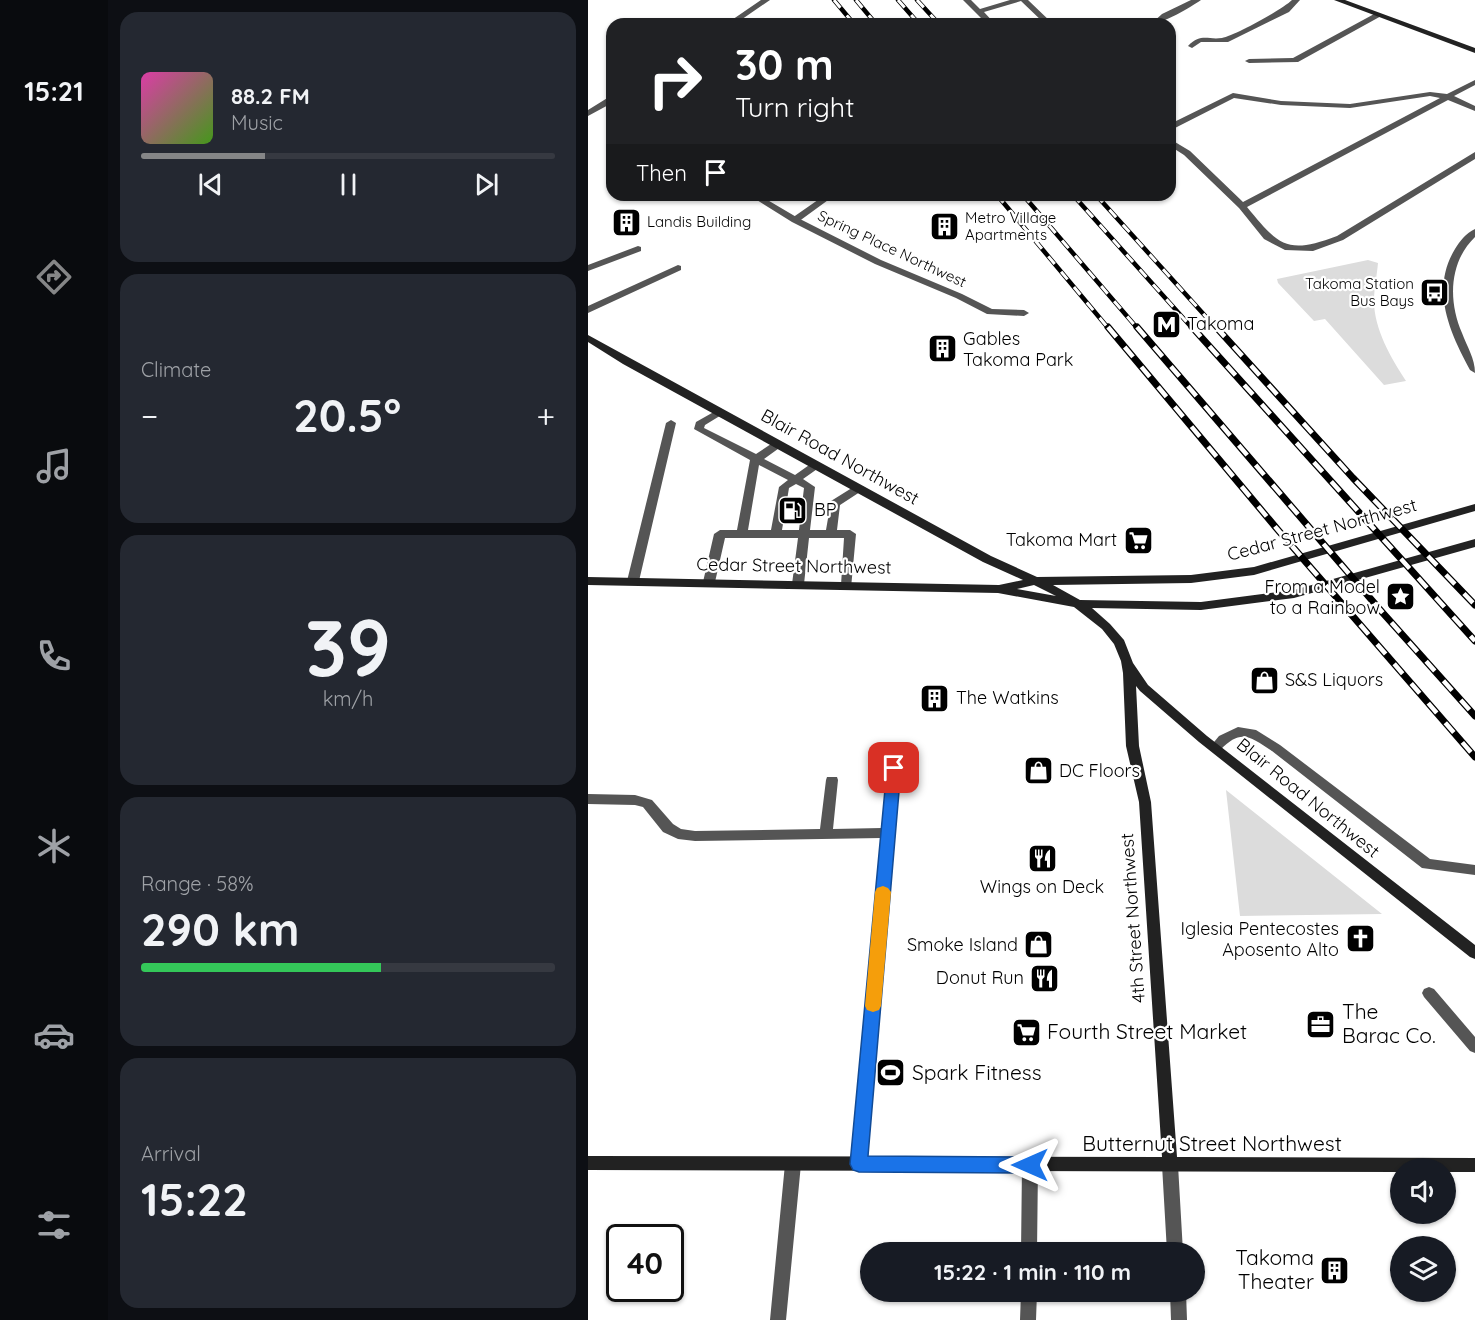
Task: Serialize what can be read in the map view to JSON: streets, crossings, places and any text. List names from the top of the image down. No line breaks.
{"streets":{"main road":["Blair Road Northwest","Cedar Street Northwest","4th Street Northwest","Butternut Street Northwest"],"street":["Spring Place Northwest"]},"crossings":[["Blair Road Northwest","Cedar Street Northwest"],["Blair Road Northwest","4th Street Northwest"],["Cedar Street Northwest","4th Street Northwest"],["4th Street Northwest","Butternut Street Northwest"]],"places":{"building":["Landis Building","Metro Village Apartments","Gables Takoma Park","The Watkins","Takoma Theater"],"bus stop":["Takoma Station Bus Bays"],"metro station":["Takoma"],"fuel station":["BP"],"supermarket":["Takoma Mart","Fourth Street Market"],"place":["From a Model to a Rainbow"],"shop":["S&S Liquors","DC Floors","Smoke Island"],"restaurant":["Wings on Deck","Donut Run"],"church":["Iglesia Pentecostes Aposento Alto"],"office":["The Barac Co."],"sports":["Spark Fitness"]},"page":{"tabs":"15:21","turn":["30 m","Turn right"],"song":["88.2 FM","Music"],"then":"Then","tile":["Climate",["39","km/h"],["Range · 58%","290 km"],["Arrival","15:22"]],"heat":["−","20.5°","+"],"limit":"40","trip":"15:22 · 1 min · 110 m"}}
